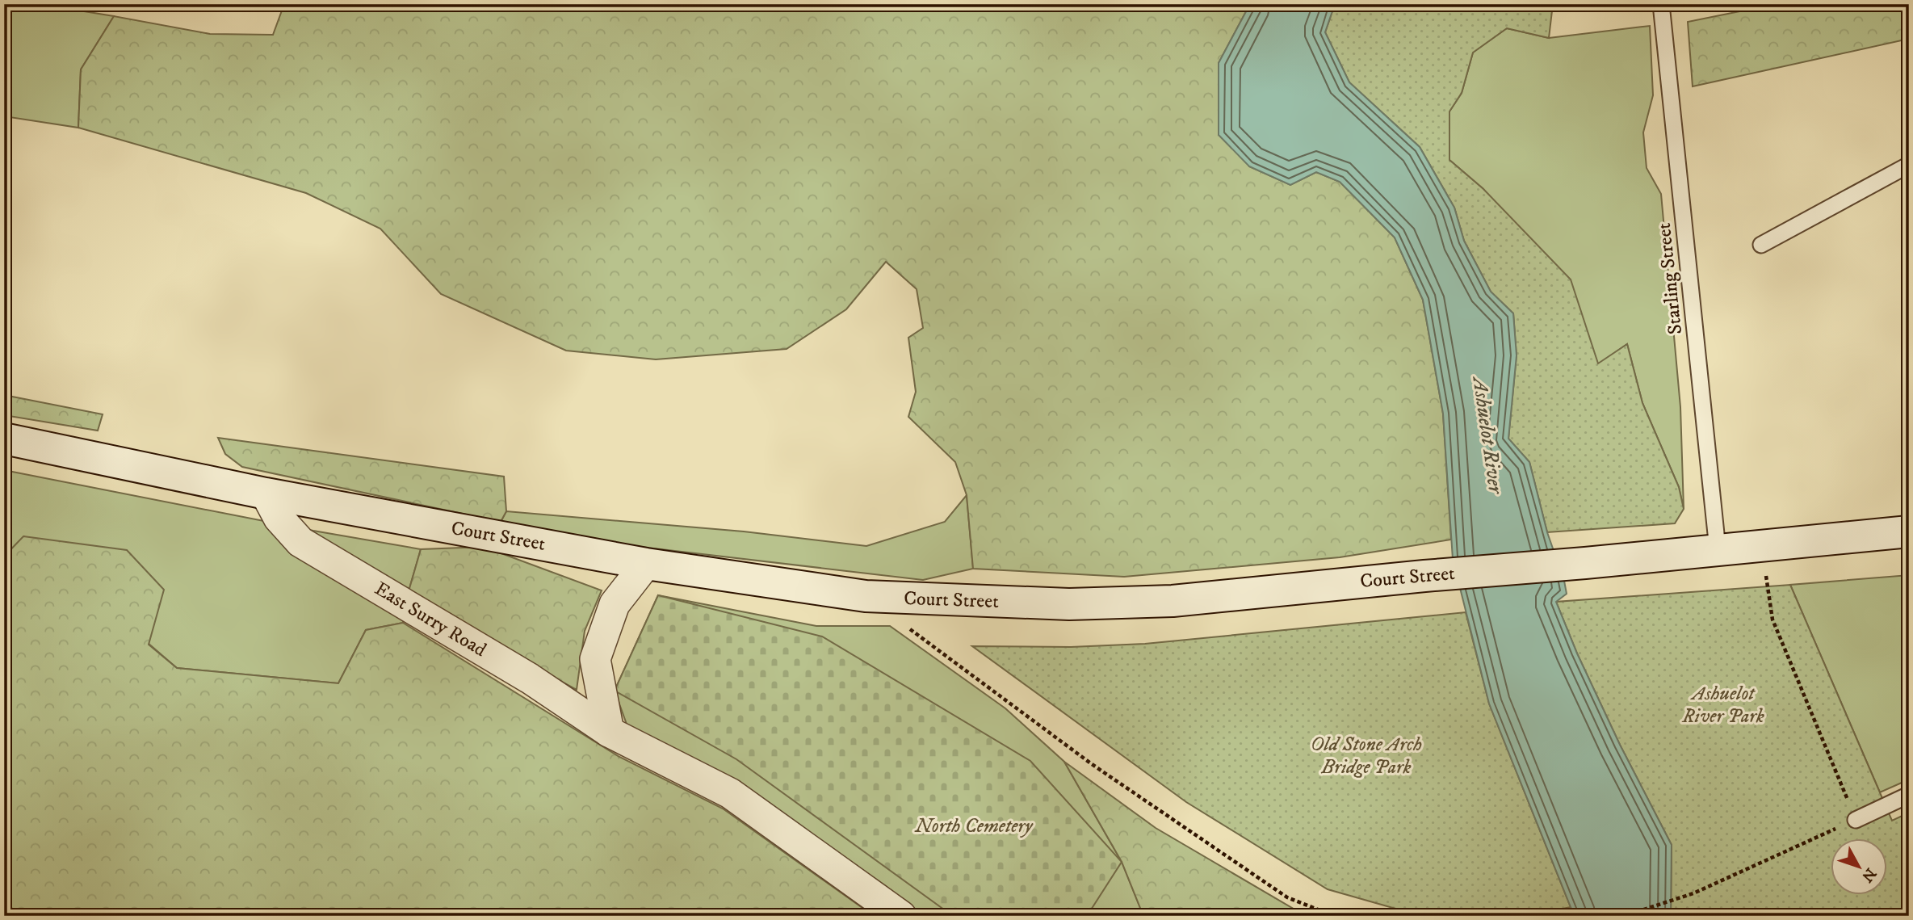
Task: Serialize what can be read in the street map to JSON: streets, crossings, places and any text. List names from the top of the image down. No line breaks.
{"streets":{"main road":["Court Street"],"street":["East Surry Road"],"lane":["Starling Street"]},"crossings":[["Starling Street","Court Street"],["Court Street","East Surry Road"]],"water":["Ashuelot River"],"parks":["Ashuelot River Park","Old Stone Arch Bridge Park","North Cemetery"],"north":"bottom right"}
